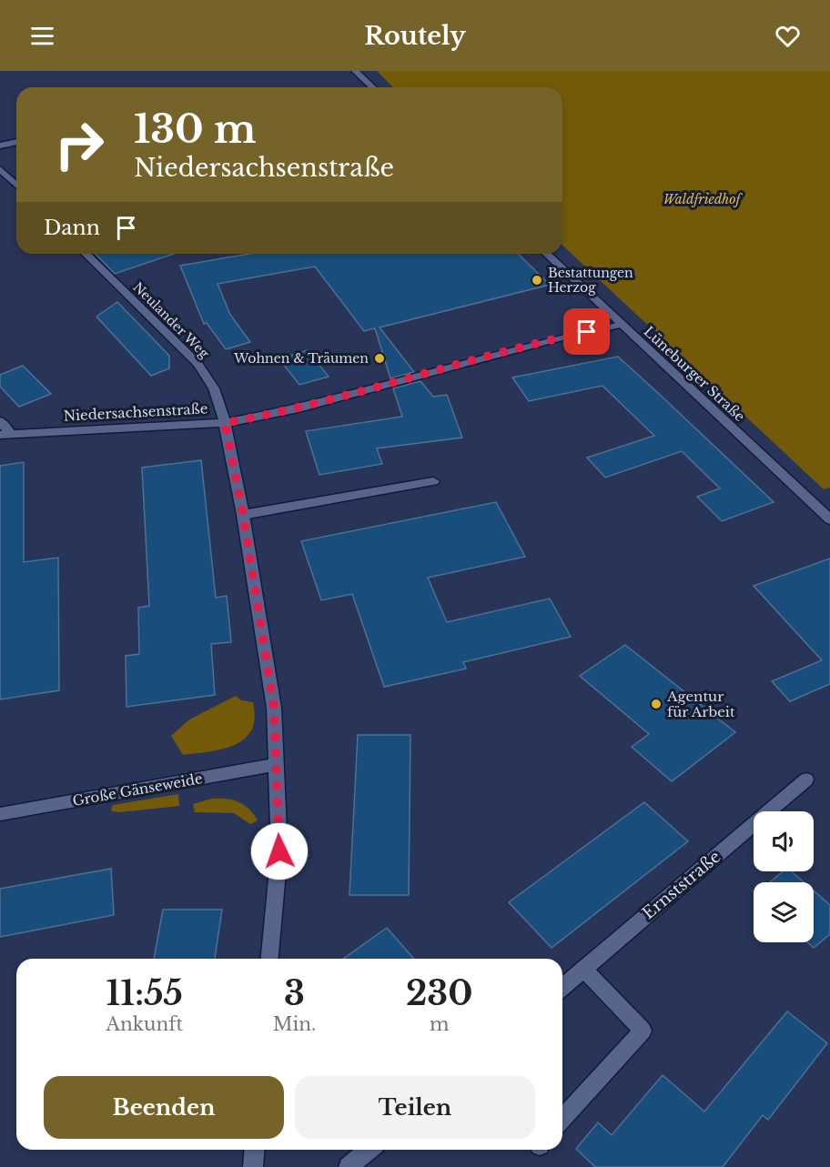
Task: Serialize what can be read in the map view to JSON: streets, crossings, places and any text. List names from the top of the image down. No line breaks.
{"streets":{"street":["Neulander Weg","Lüneburger Straße","Niedersachsenstraße","Große Gänseweide","Ernststraße"]},"crossings":[["Neulander Weg","Niedersachsenstraße"],["Neulander Weg","Große Gänseweide"],["Lüneburger Straße","Niedersachsenstraße"]],"parks":["Waldfriedhof"],"places":["Bestattungen Herzog","Wohnen & Träumen","Agentur für Arbeit"],"page":{"header":"Routely","turn":["130 m","Niedersachsenstraße"],"then":"Dann","eta":["11:55","Ankunft","3","Min.","230","m"],"buttons":["Beenden","Teilen"]}}
